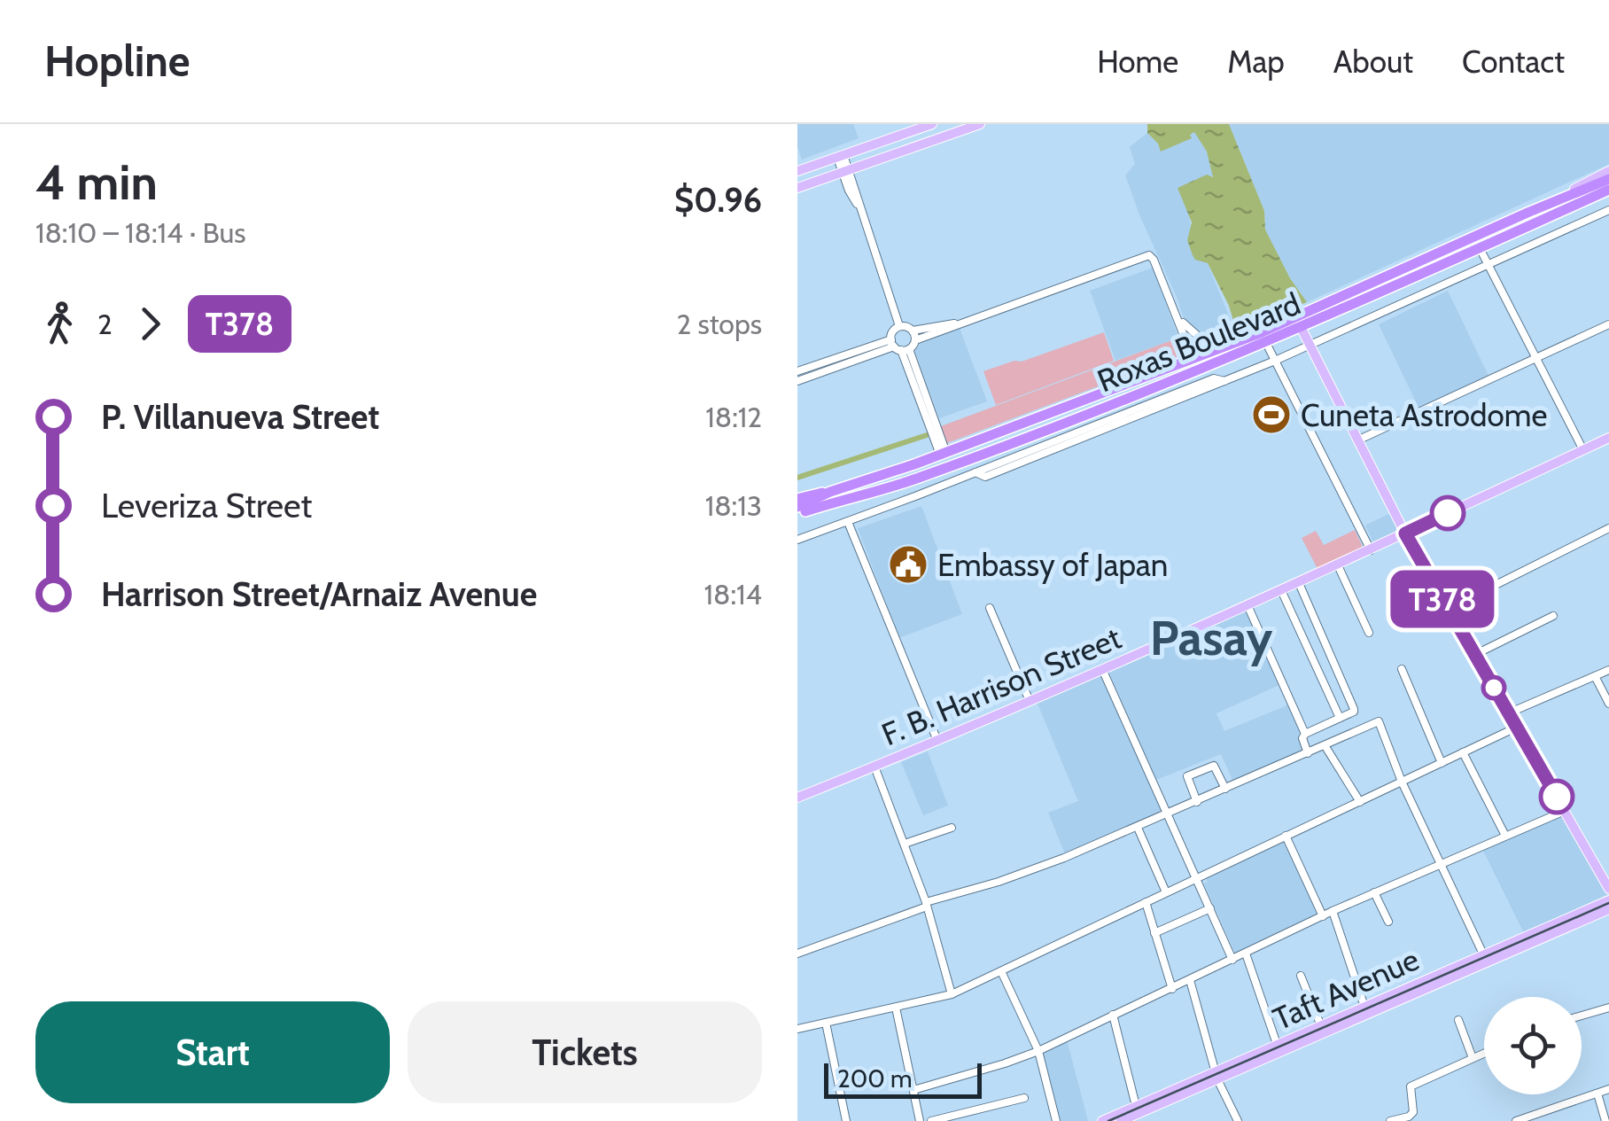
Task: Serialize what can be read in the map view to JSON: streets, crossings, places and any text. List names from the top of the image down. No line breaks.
{"streets":{"highway":["Roxas Boulevard"],"main road":["F. B. Harrison Street","Taft Avenue"]},"districts":["Pasay"],"places":{"sports":["Cuneta Astrodome"],"public building":["Embassy of Japan"]},"lines":["bus line T378"],"scale_bar":"200 m","page":{"header":"Hopline","nav":["Home","Map","About","Contact"],"heading":["4 min","18:10 – 18:14 · Bus","$0.96"],"on_map":"T378","legs":["2","T378","2 stops"],"list":[{"name":"P. Villanueva Street","value":"18:12"},{"name":"Leveriza Street","value":"18:13"},{"name":"Harrison Street/Arnaiz Avenue","value":"18:14"}],"buttons":["Start","Tickets"],"scale":"200 m"}}
